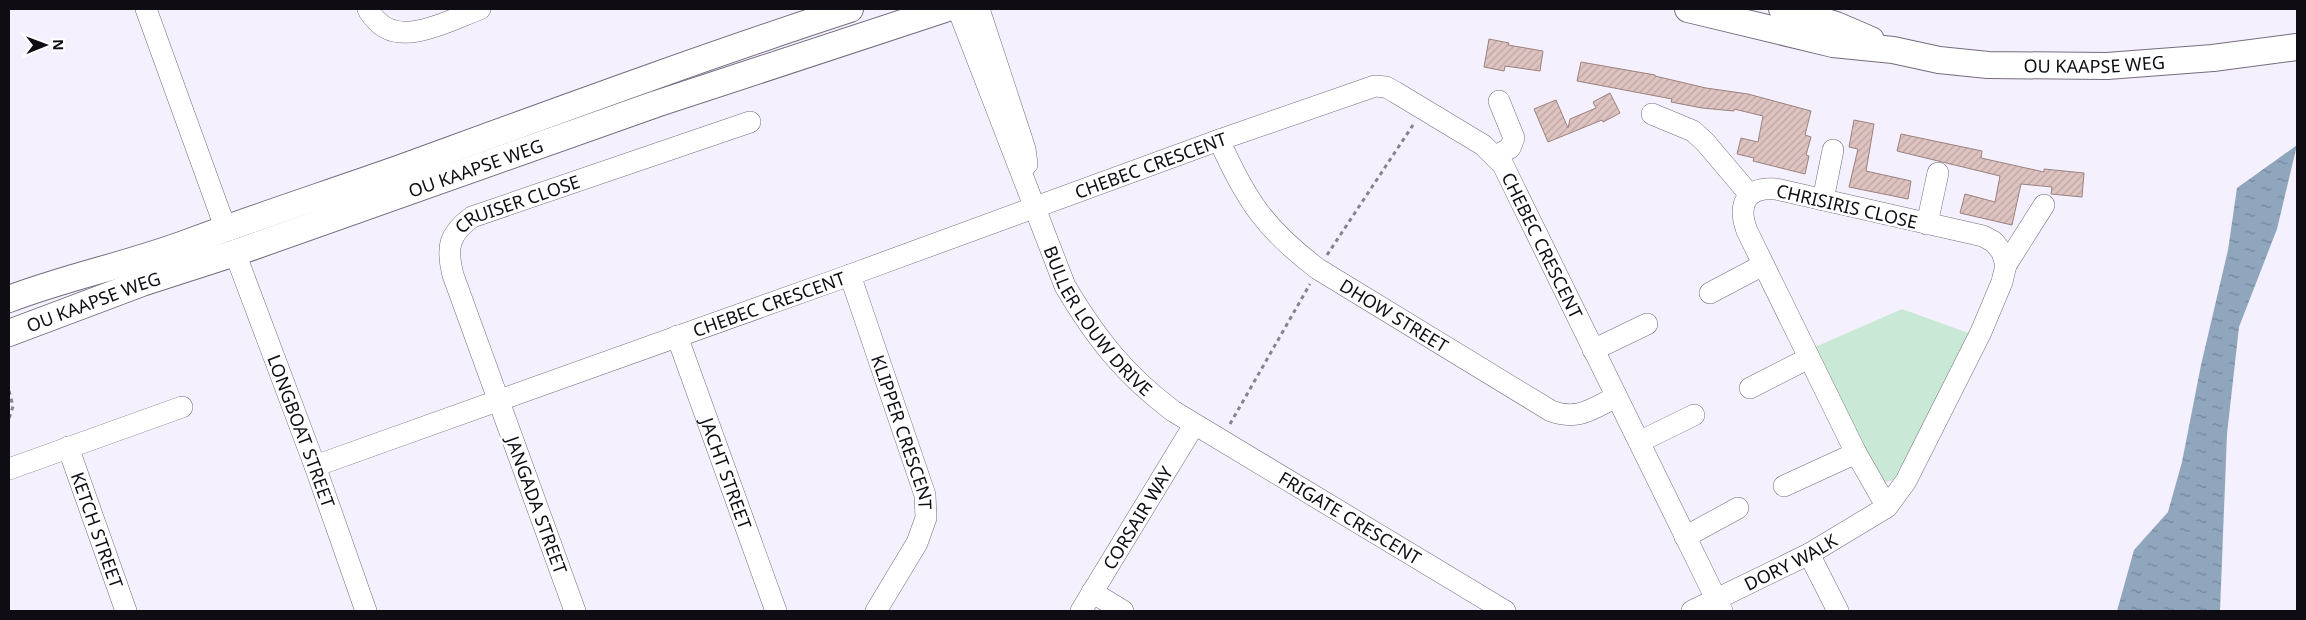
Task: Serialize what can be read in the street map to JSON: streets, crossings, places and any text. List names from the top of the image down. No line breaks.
{"streets":{"main road":["OU KAAPSE WEG"],"street":["CHEBEC CRESCENT","CHRISIRIS CLOSE","CRUISER CLOSE","DHOW STREET","BULLER LOUW DRIVE","LONGBOAT STREET","KLIPPER CRESCENT","JACHT STREET","JANGADA STREET","CORSAIR WAY","FRIGATE CRESCENT","KETCH STREET","DORY WALK"]},"crossings":[["OU KAAPSE WEG","LONGBOAT STREET"],["CHEBEC CRESCENT","CRUISER CLOSE"],["CHEBEC CRESCENT","DHOW STREET"],["CHEBEC CRESCENT","BULLER LOUW DRIVE"],["CHEBEC CRESCENT","LONGBOAT STREET"],["CHEBEC CRESCENT","KLIPPER CRESCENT"],["CHEBEC CRESCENT","JACHT STREET"],["CHEBEC CRESCENT","JANGADA STREET"],["CHEBEC CRESCENT","DORY WALK"],["CHRISIRIS CLOSE","DORY WALK"],["CRUISER CLOSE","JANGADA STREET"],["BULLER LOUW DRIVE","CORSAIR WAY"],["BULLER LOUW DRIVE","FRIGATE CRESCENT"],["CORSAIR WAY","FRIGATE CRESCENT"]],"north":"right"}
